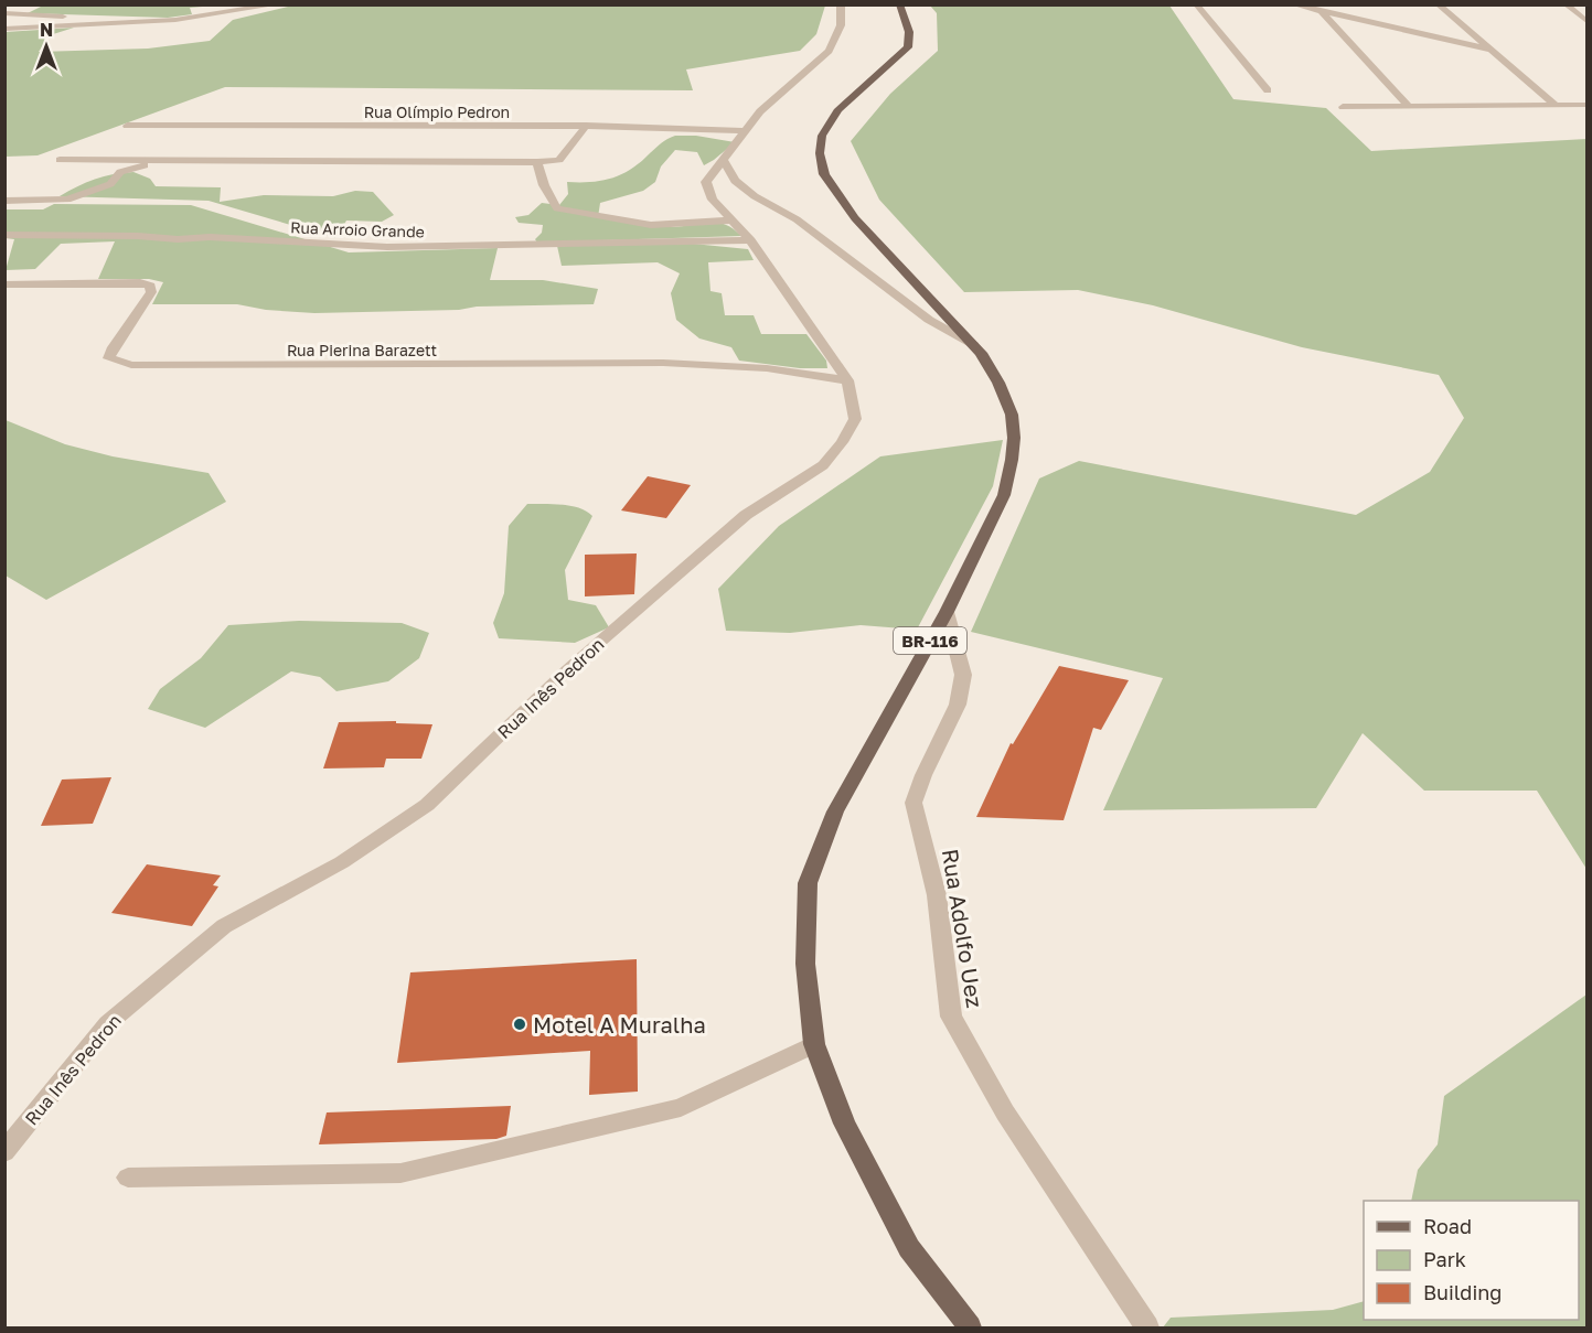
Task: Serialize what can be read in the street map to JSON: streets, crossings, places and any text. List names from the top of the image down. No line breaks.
{"streets":{"main road":["BR-116"],"street":["Rua Olímpio Pedron","Rua Arroio Grande","Rua Pierina Barazett","Rua Inês Pedron","Rua Adolfo Uez"]},"crossings":[["Rua Olímpio Pedron","Rua Inês Pedron"],["Rua Arroio Grande","Rua Inês Pedron"],["Rua Pierina Barazett","Rua Inês Pedron"],["BR-116","Rua Adolfo Uez"]],"places":["Motel A Muralha"],"legend":["Road","Park","Building"],"north":"top"}
